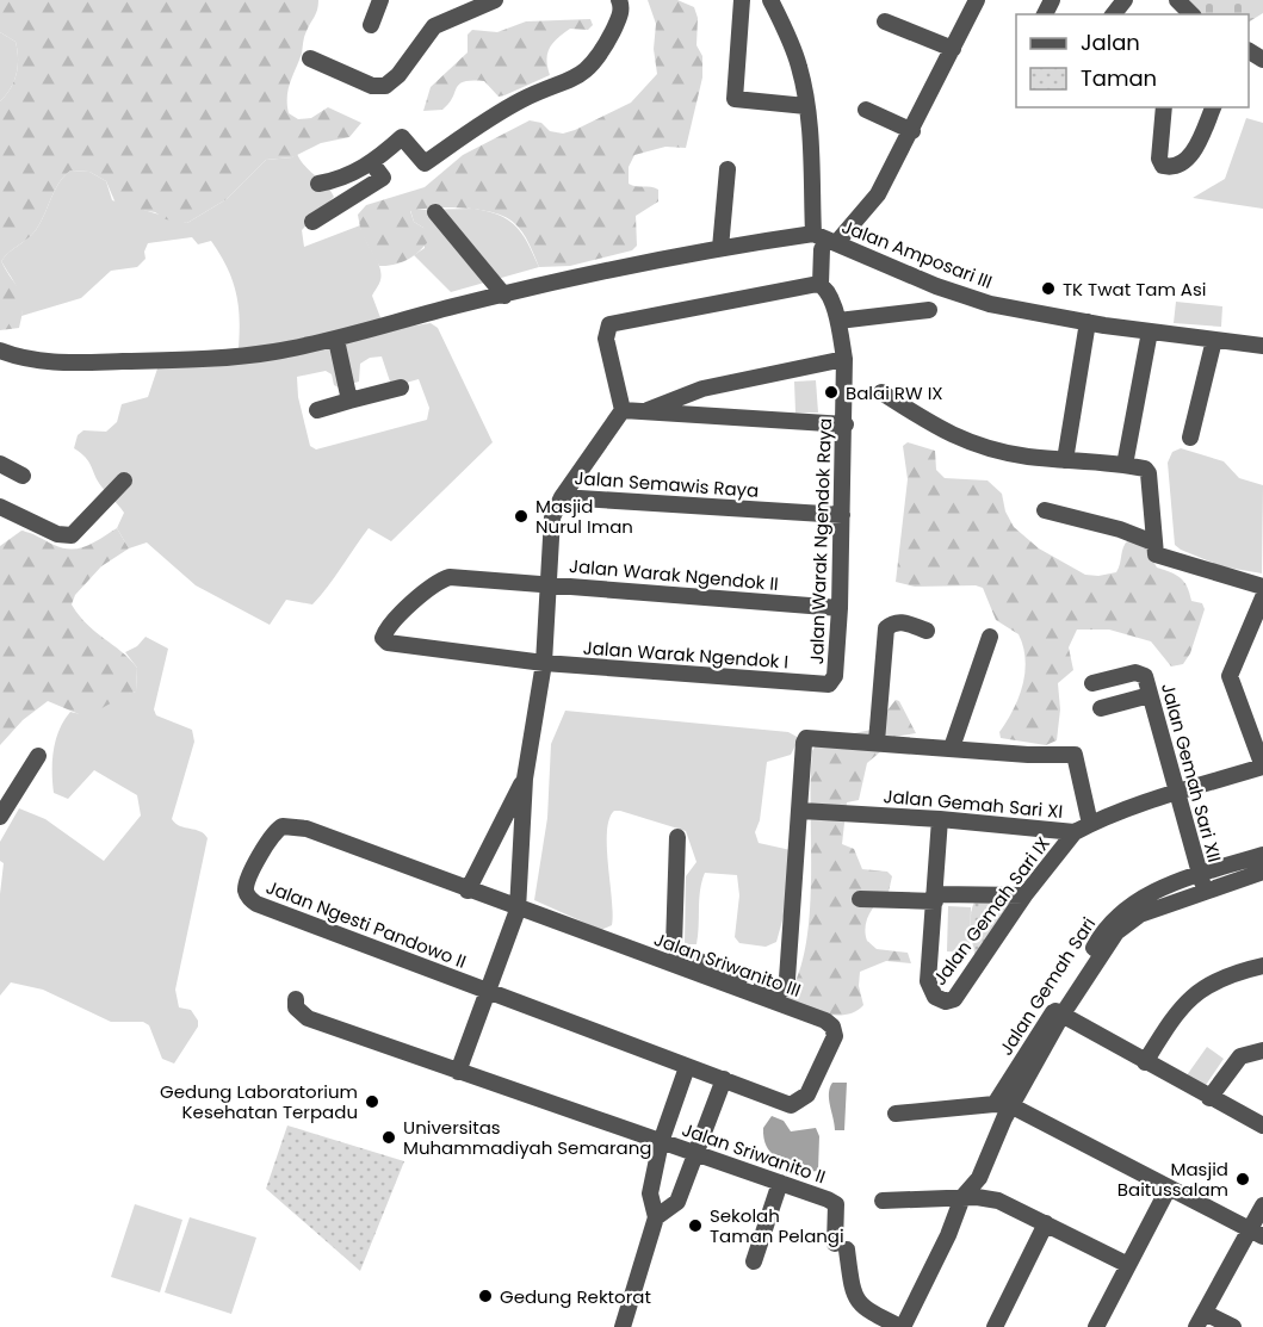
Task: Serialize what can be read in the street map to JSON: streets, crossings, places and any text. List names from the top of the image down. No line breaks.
{"streets":{"street":["Jalan Amposari III","Jalan Semawis Raya","Jalan Warak Ngendok Raya","Jalan Warak Ngendok II","Jalan Warak Ngendok I","Jalan Gemah Sari XII","Jalan Gemah Sari XI","Jalan Gemah Sari IX","Jalan Ngesti Pandowo II","Jalan Sriwanito III","Jalan Gemah Sari","Jalan Sriwanito II"]},"crossings":[["Jalan Semawis Raya","Jalan Warak Ngendok Raya"],["Jalan Semawis Raya","Jalan Warak Ngendok II"],["Jalan Semawis Raya","Jalan Warak Ngendok I"],["Jalan Semawis Raya","Jalan Ngesti Pandowo II"],["Jalan Semawis Raya","Jalan Sriwanito III"],["Jalan Semawis Raya","Jalan Sriwanito II"],["Jalan Warak Ngendok Raya","Jalan Warak Ngendok II"],["Jalan Warak Ngendok Raya","Jalan Warak Ngendok I"],["Jalan Warak Ngendok II","Jalan Warak Ngendok I"],["Jalan Gemah Sari XII","Jalan Gemah Sari XI"],["Jalan Gemah Sari XII","Jalan Gemah Sari"],["Jalan Gemah Sari XI","Jalan Gemah Sari IX"],["Jalan Gemah Sari","Jalan Sriwanito II"]],"places":["TK Twat Tam Asi","Balai RW IX","Masjid Nurul Iman","Gedung Laboratorium Kesehatan Terpadu","Universitas Muhammadiyah Semarang","Masjid Baitussalam","Sekolah Taman Pelangi","Gedung Rektorat"],"legend":["Jalan","Taman"]}
